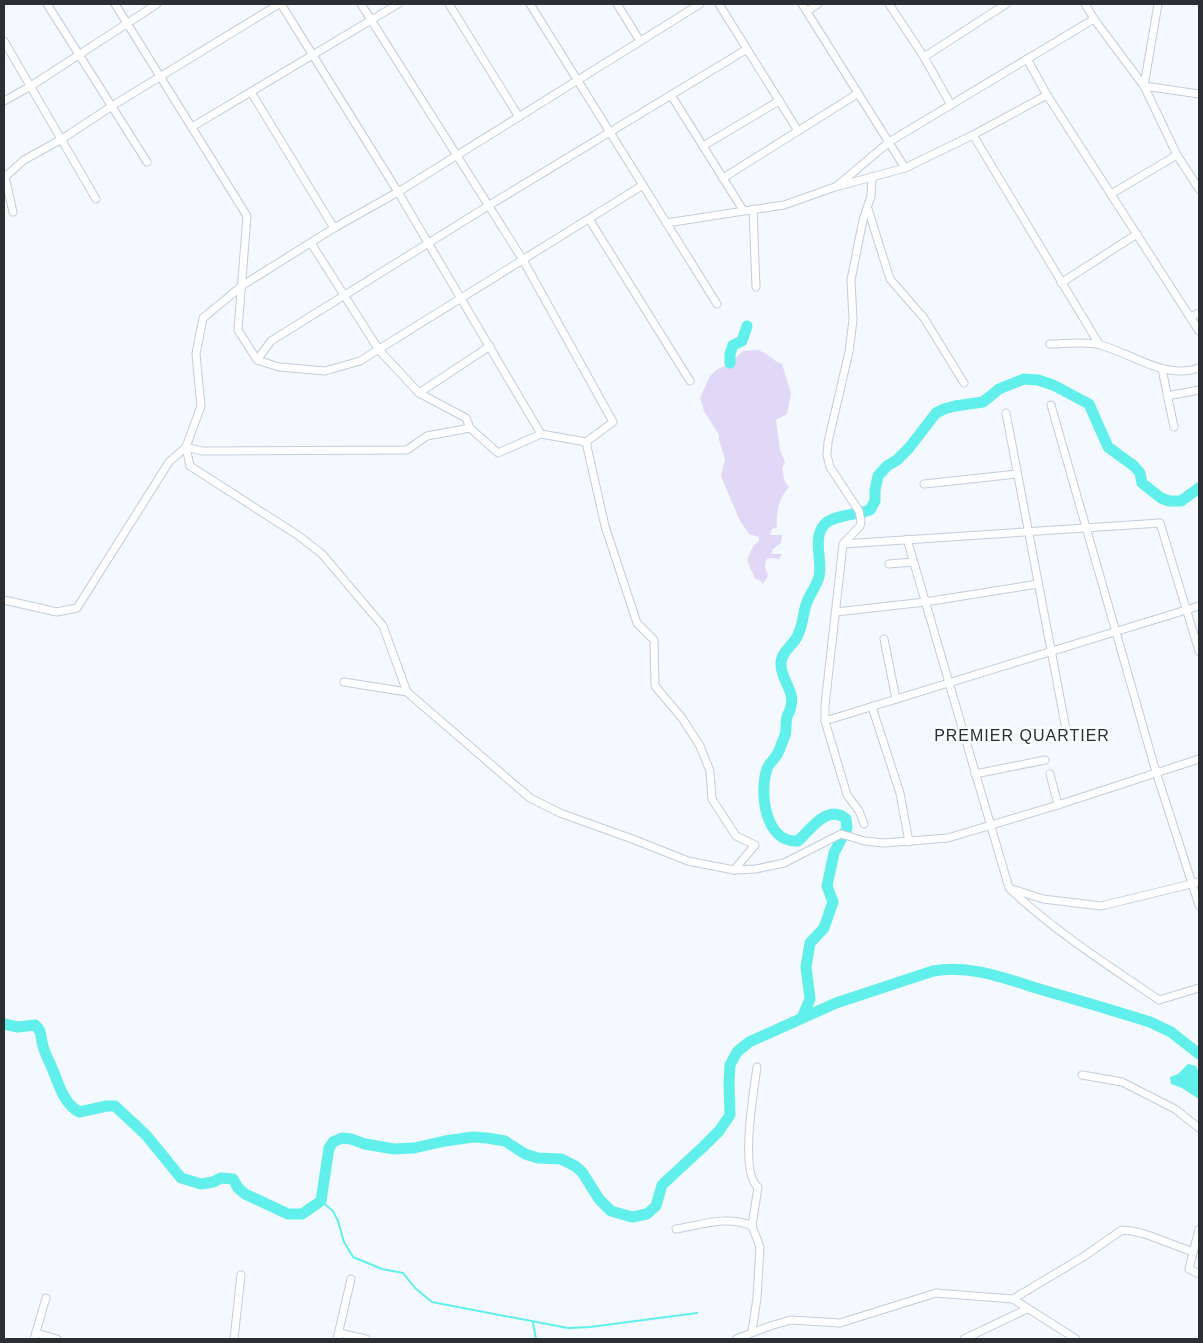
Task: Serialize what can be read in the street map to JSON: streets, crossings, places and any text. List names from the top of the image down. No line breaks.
{"districts":["PREMIER QUARTIER"]}
